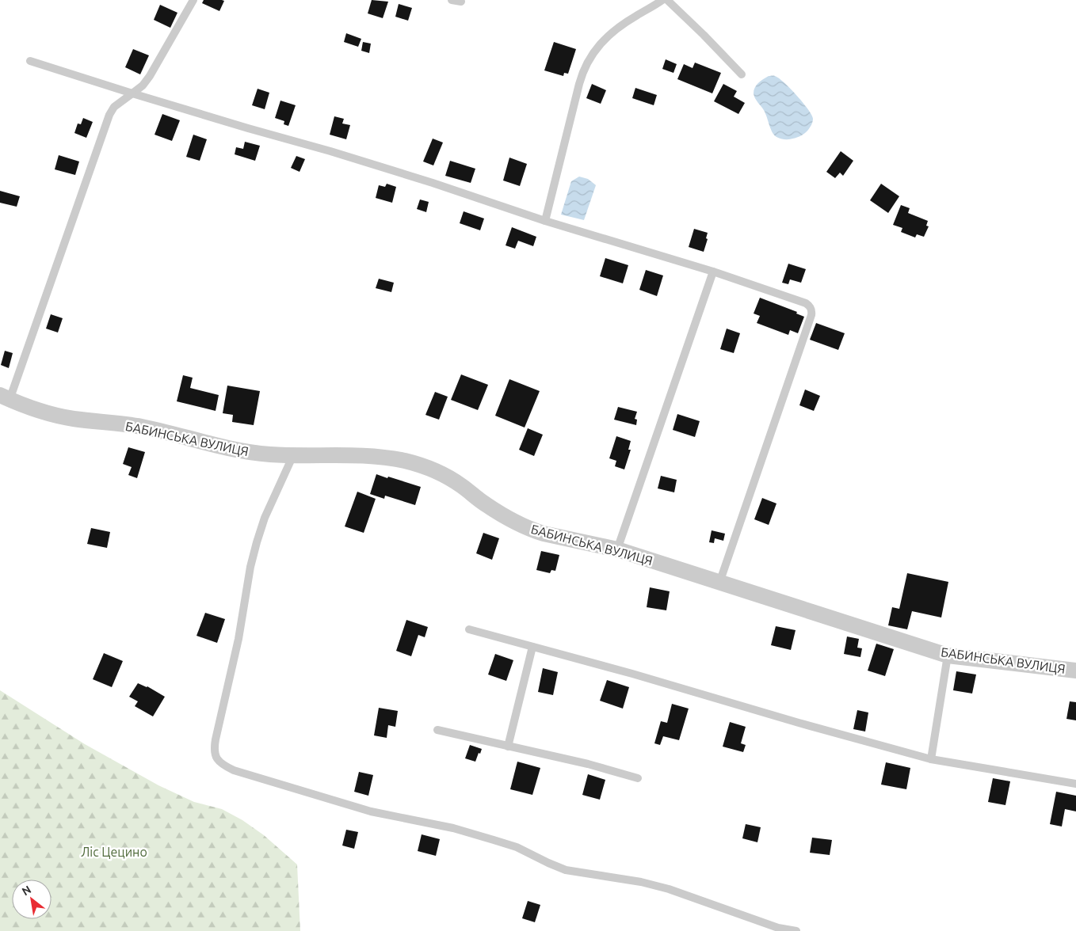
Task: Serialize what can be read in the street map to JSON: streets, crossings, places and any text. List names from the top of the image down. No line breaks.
{"streets":{"street":["БАБИНСЬКА ВУЛИЦЯ"]},"parks":["Ліс Цецино"],"north":"top left"}
